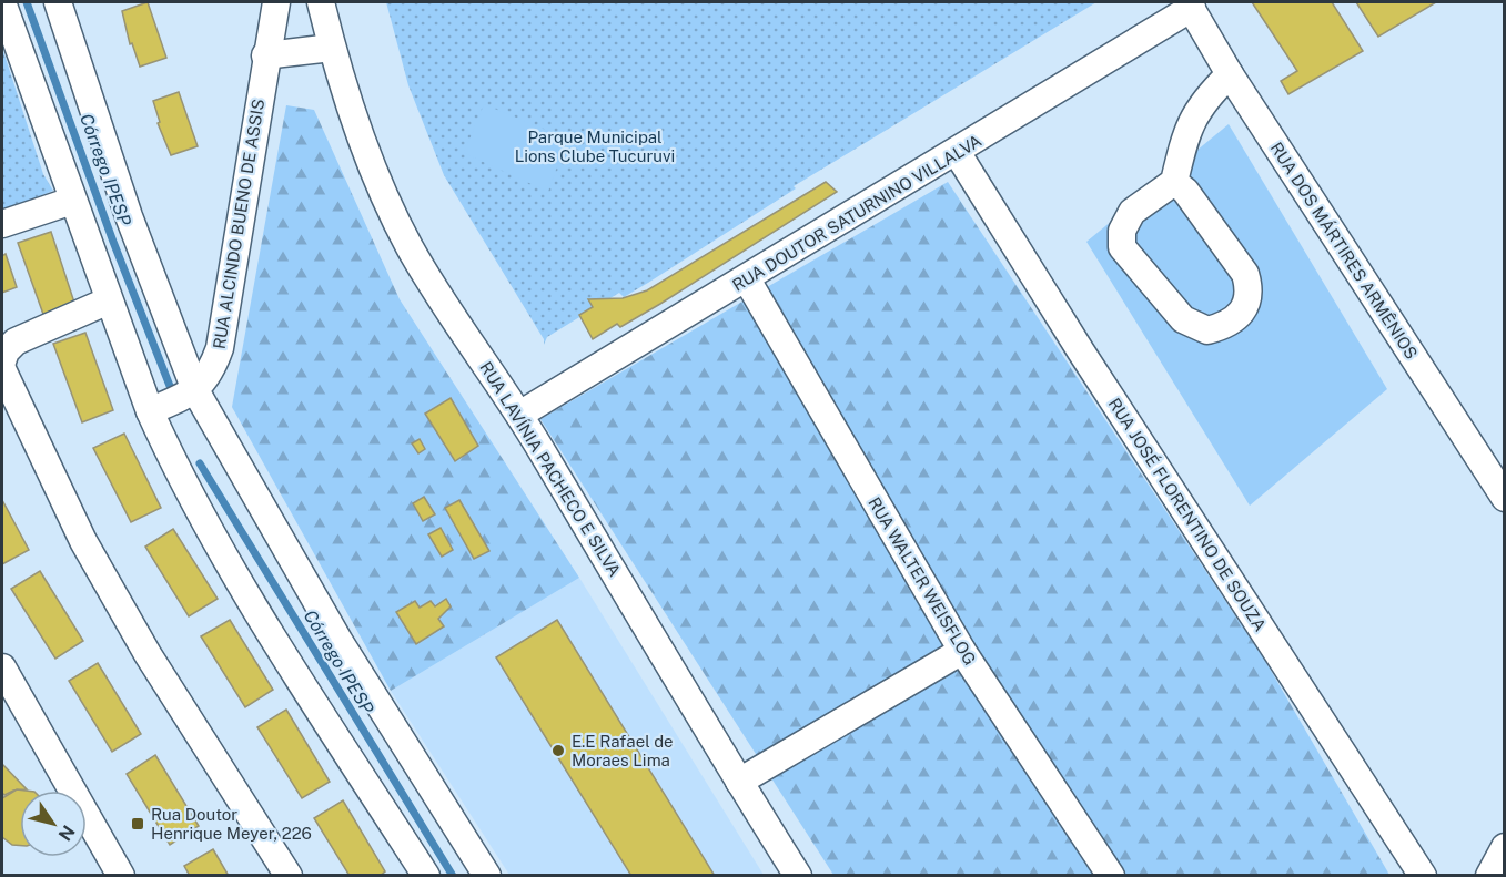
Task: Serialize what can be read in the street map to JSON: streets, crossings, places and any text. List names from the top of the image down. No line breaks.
{"streets":{"street":["RUA DOUTOR SATURNINO VILLALVA","RUA ALCINDO BUENO DE ASSIS","RUA DOS MÁRTIRES ARMÊNIOS","RUA LAVÍNIA PACHECO E SILVA","RUA JOSÉ FLORENTINO DE SOUZA","RUA WALTER WEISFLOG"]},"crossings":[["RUA DOUTOR SATURNINO VILLALVA","RUA DOS MÁRTIRES ARMÊNIOS"],["RUA DOUTOR SATURNINO VILLALVA","RUA LAVÍNIA PACHECO E SILVA"],["RUA DOUTOR SATURNINO VILLALVA","RUA JOSÉ FLORENTINO DE SOUZA"],["RUA DOUTOR SATURNINO VILLALVA","RUA WALTER WEISFLOG"]],"water":["Córrego IPESP"],"parks":["Parque Municipal Lions Clube Tucuruvi"],"places":{"other":["E.E Rafael de Moraes Lima"],"transit":["Rua Doutor Henrique Meyer, 226"]},"north":"bottom right"}
